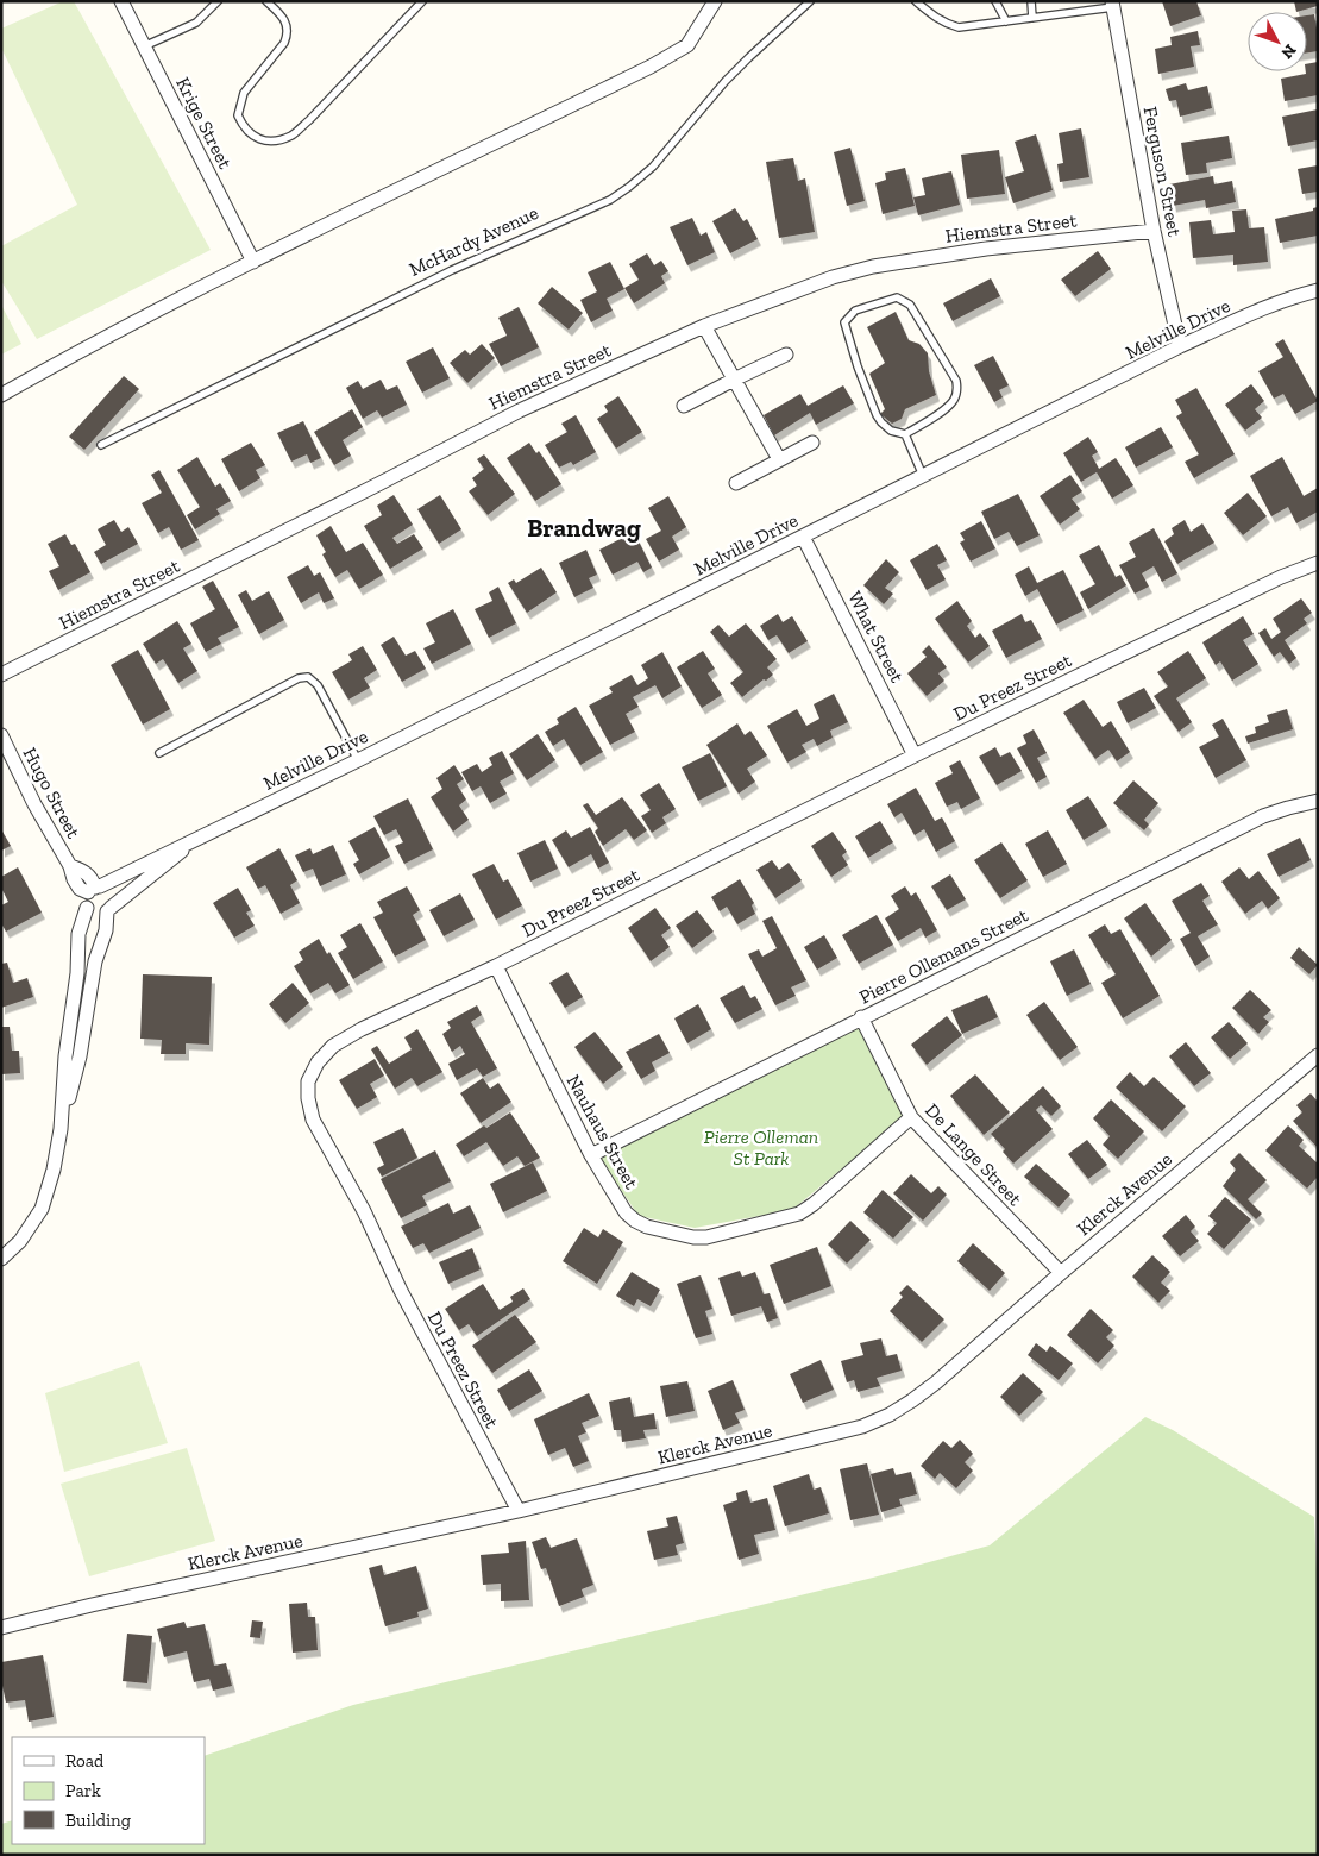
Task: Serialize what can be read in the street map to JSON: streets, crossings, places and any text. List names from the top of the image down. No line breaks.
{"streets":{"street":["Krige Street","Ferguson Street","Hiemstra Street","Melville Drive","What Street","Du Preez Street","Hugo Street","Pierre Ollemans Street","Nauhaus Street","De Lange Street","Klerck Avenue"],"lane":["McHardy Avenue"]},"crossings":[["Ferguson Street","Hiemstra Street"],["Ferguson Street","Melville Drive"],["Melville Drive","What Street"],["Melville Drive","Hugo Street"],["What Street","Du Preez Street"],["Du Preez Street","Nauhaus Street"],["Du Preez Street","Klerck Avenue"],["Pierre Ollemans Street","Nauhaus Street"],["Pierre Ollemans Street","De Lange Street"],["Nauhaus Street","De Lange Street"],["De Lange Street","Klerck Avenue"]],"districts":["Brandwag"],"parks":["Pierre Olleman St Park"],"legend":["Road","Park","Building"],"north":"bottom right"}
